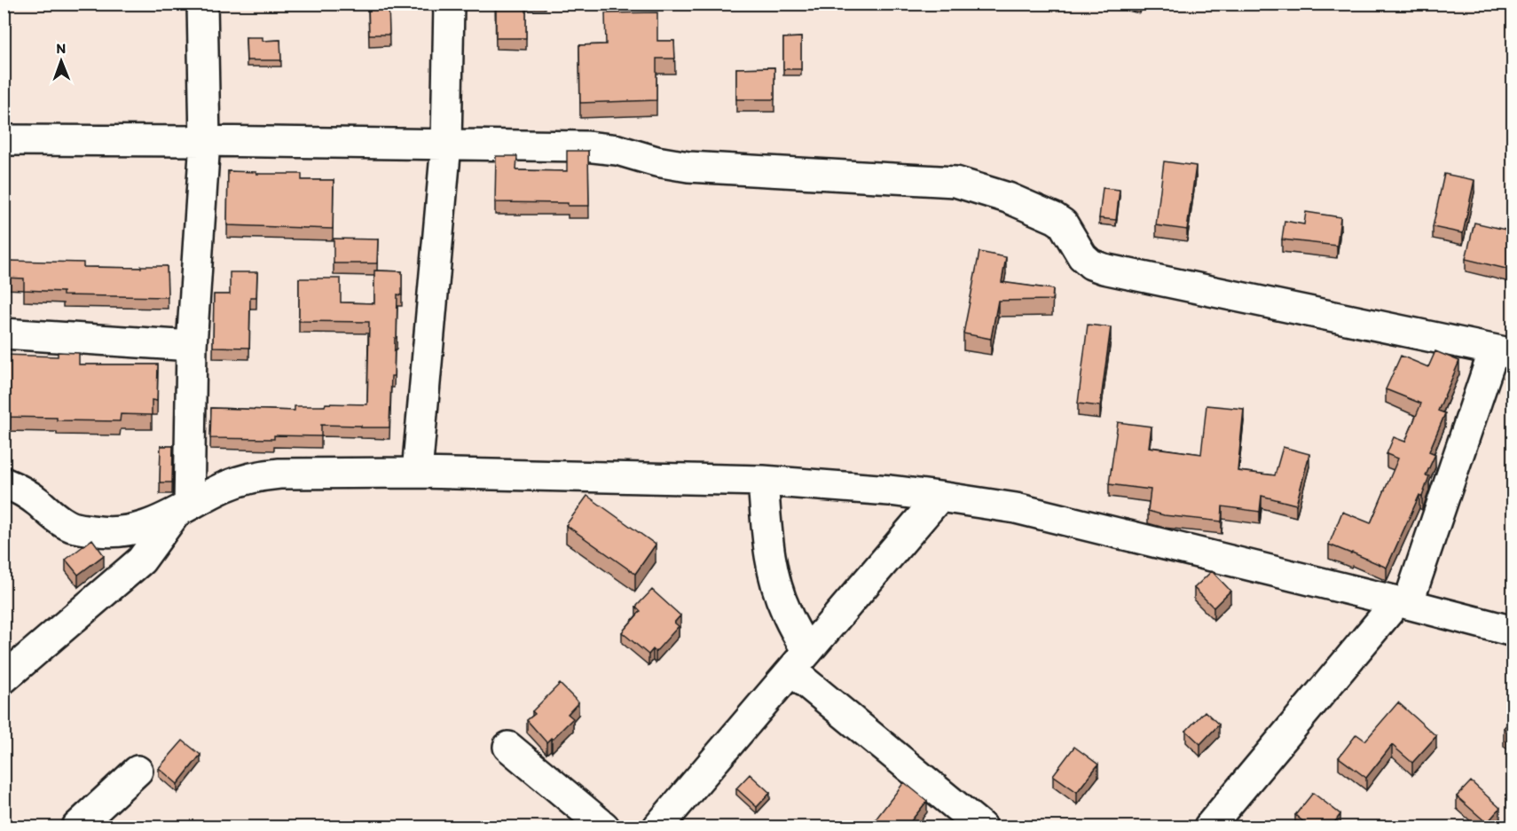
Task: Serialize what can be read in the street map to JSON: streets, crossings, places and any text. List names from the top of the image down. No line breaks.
{"north":"top"}
